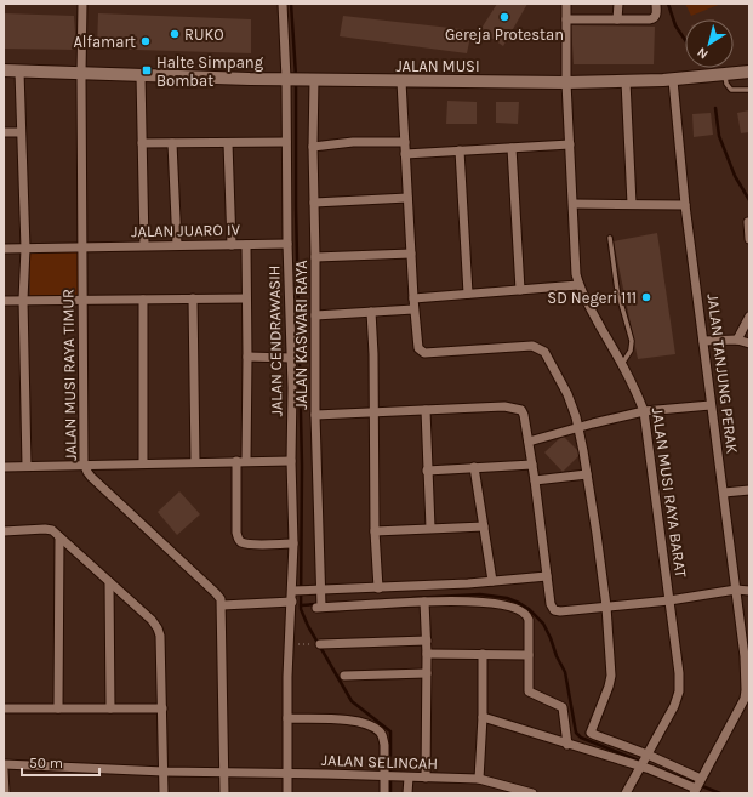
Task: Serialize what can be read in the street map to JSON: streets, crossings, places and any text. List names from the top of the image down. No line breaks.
{"streets":{"street":["JALAN MUSI","JALAN JUARO IV","JALAN KASWARI RAYA","JALAN CENDRAWASIH","JALAN TANJUNG PERAK","JALAN MUSI RAYA TIMUR","JALAN MUSI RAYA BARAT","JALAN SELINCAH"]},"crossings":[["JALAN MUSI","JALAN KASWARI RAYA"],["JALAN MUSI","JALAN CENDRAWASIH"],["JALAN MUSI","JALAN TANJUNG PERAK"],["JALAN MUSI","JALAN MUSI RAYA TIMUR"],["JALAN MUSI","JALAN MUSI RAYA BARAT"],["JALAN JUARO IV","JALAN CENDRAWASIH"],["JALAN JUARO IV","JALAN MUSI RAYA TIMUR"],["JALAN CENDRAWASIH","JALAN SELINCAH"]],"places":{"other":["Gereja Protestan","RUKO","Alfamart","SD Negeri 111"],"transit":["Halte Simpang Bombat"]},"scale_bar":"50 m","north":"bottom left"}
